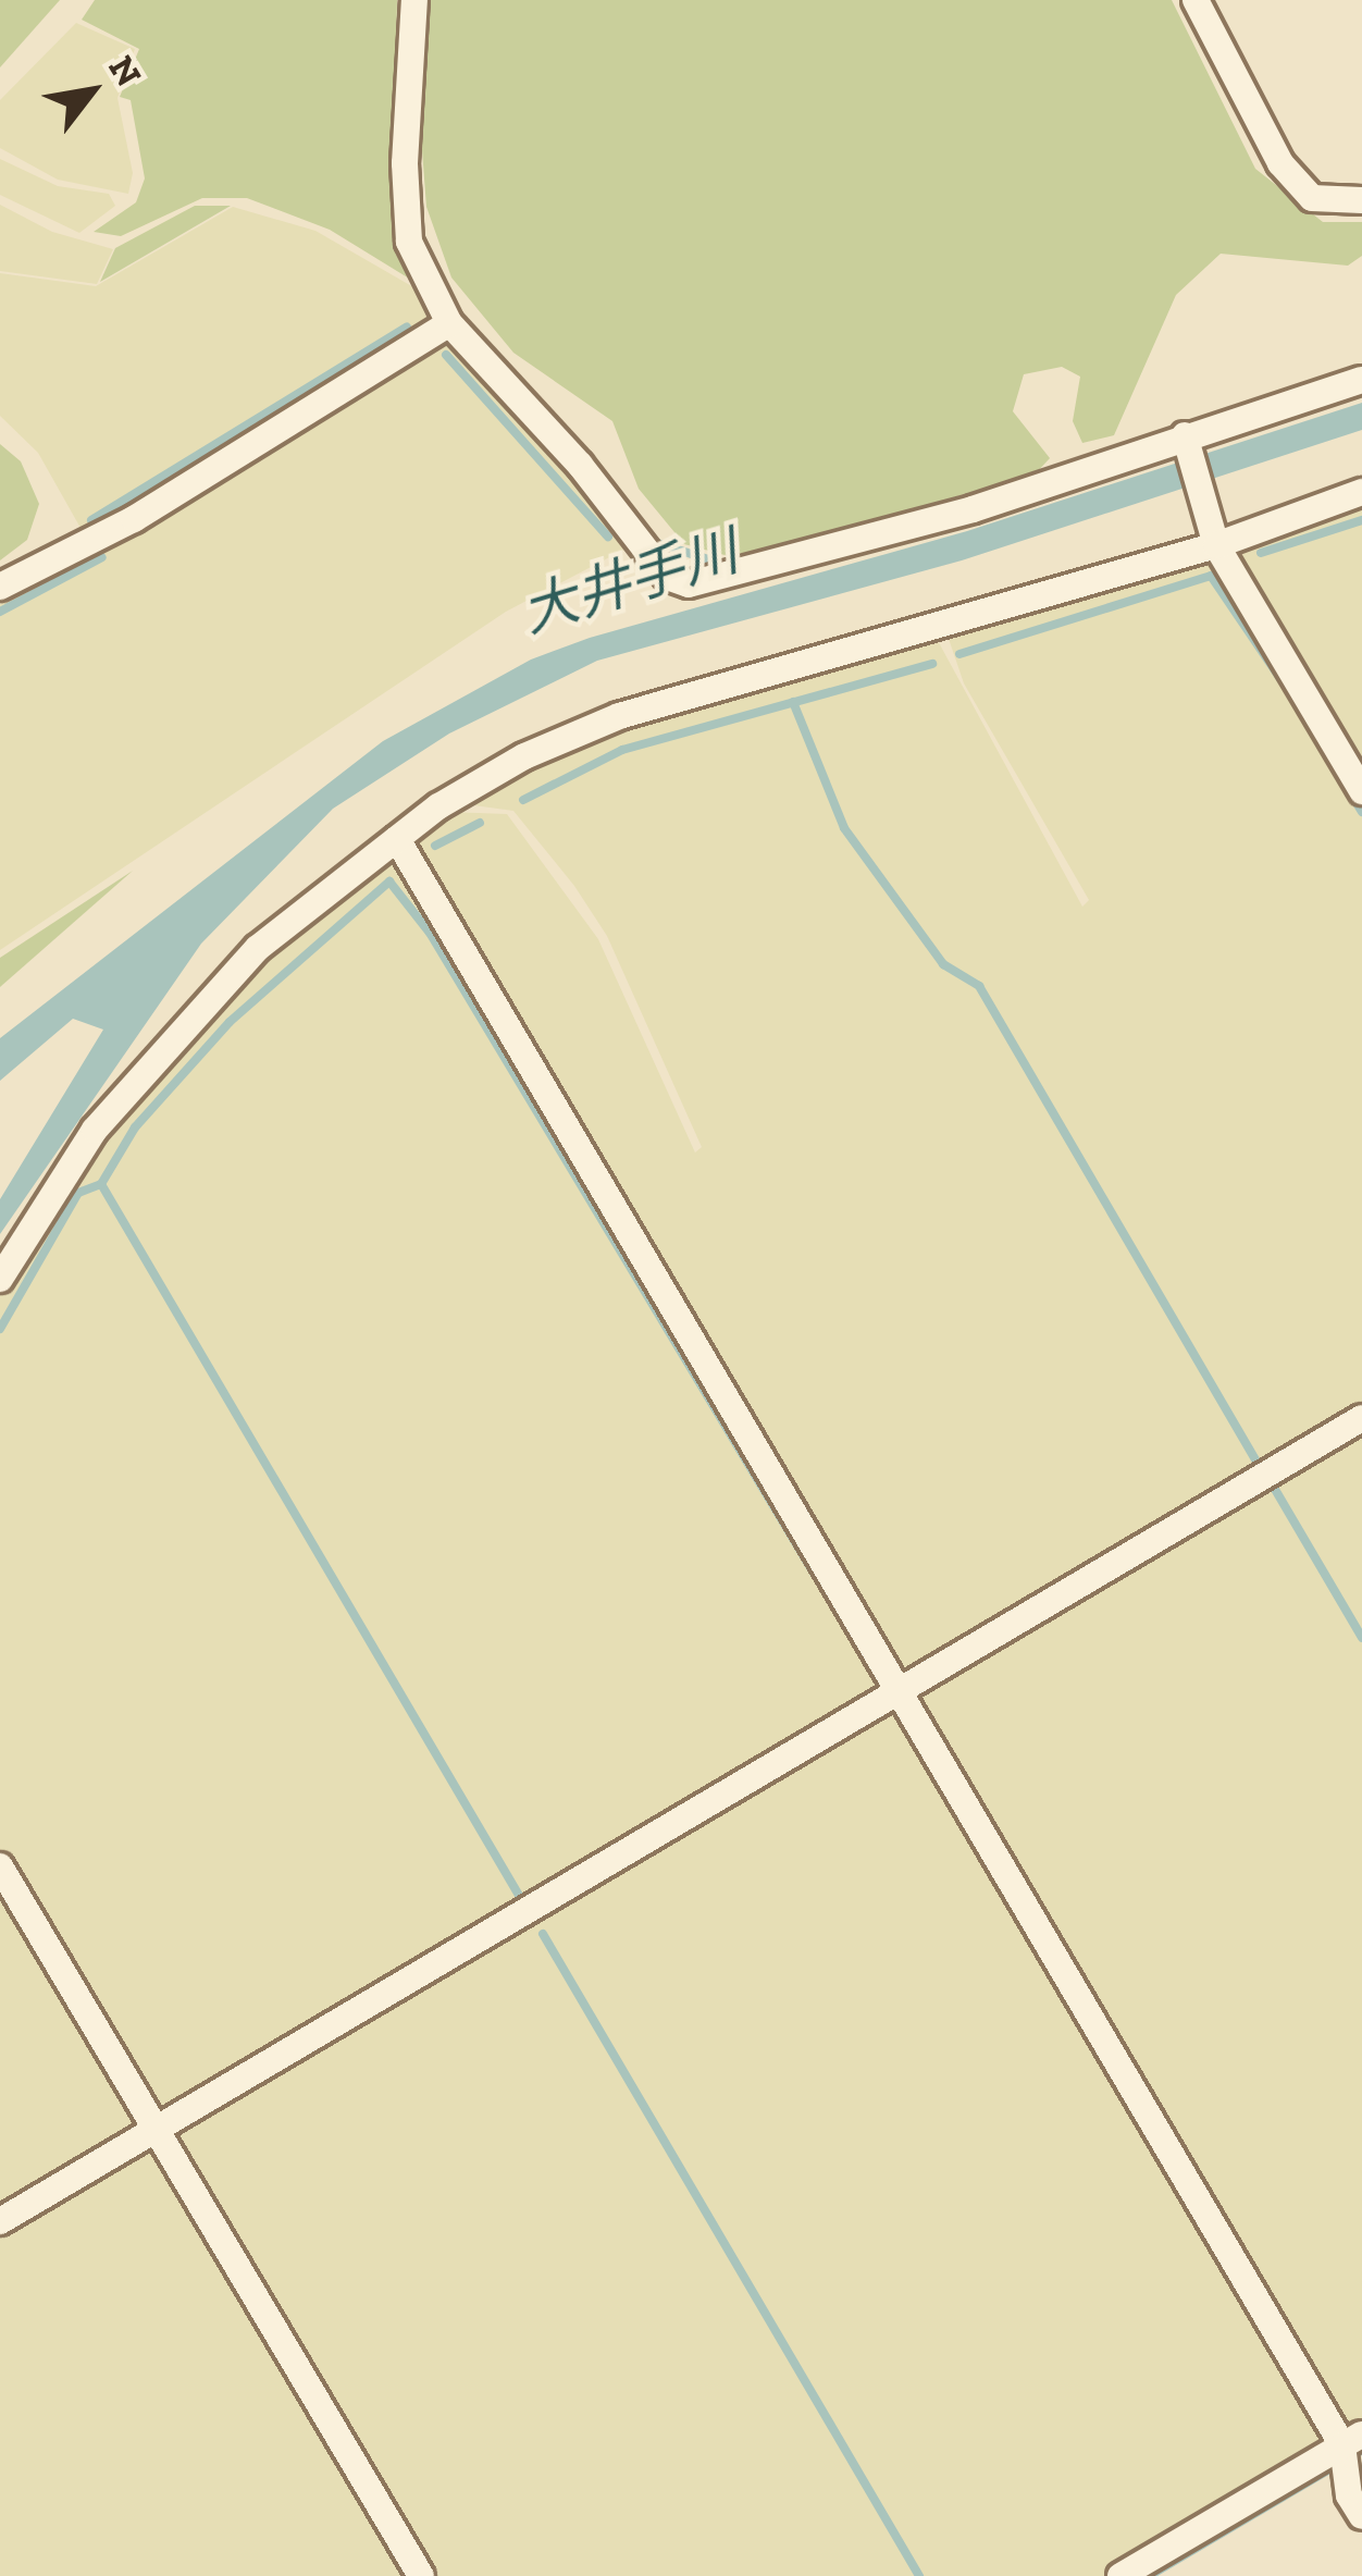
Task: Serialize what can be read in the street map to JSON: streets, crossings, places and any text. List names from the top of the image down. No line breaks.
{"water":["大井手川"],"north":"top right"}
